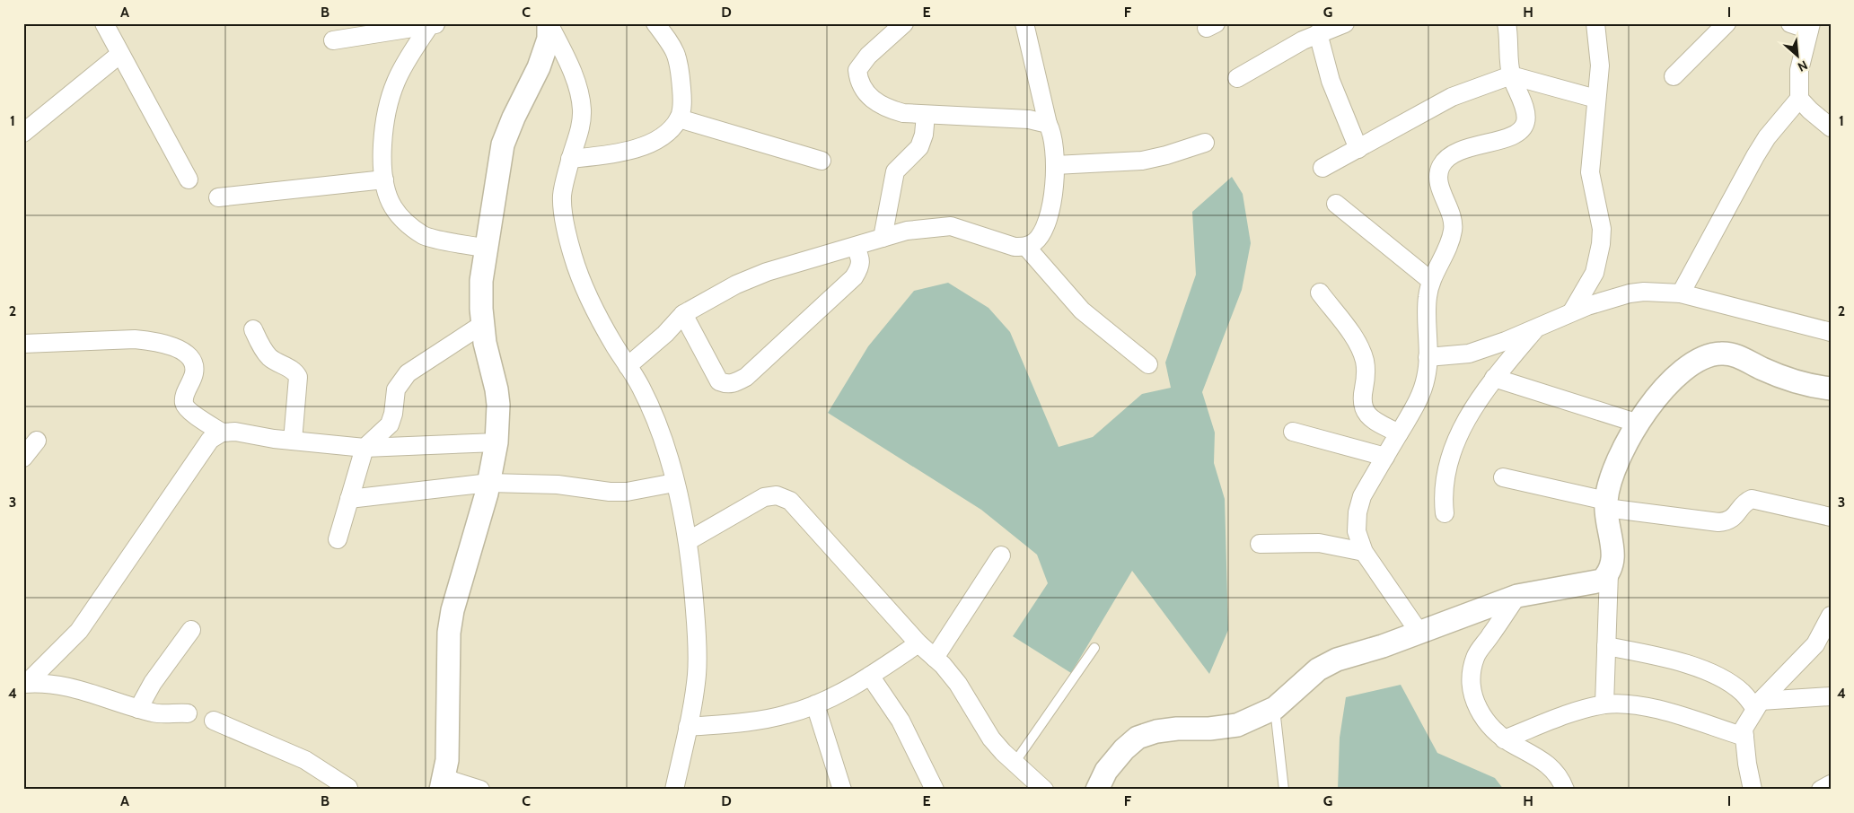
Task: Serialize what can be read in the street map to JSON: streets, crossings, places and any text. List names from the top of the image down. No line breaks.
{"north":"bottom right","grid":{"columns":["A","B","C","D","E","F","G","H","I"],"rows":["1","2","3","4"]}}
